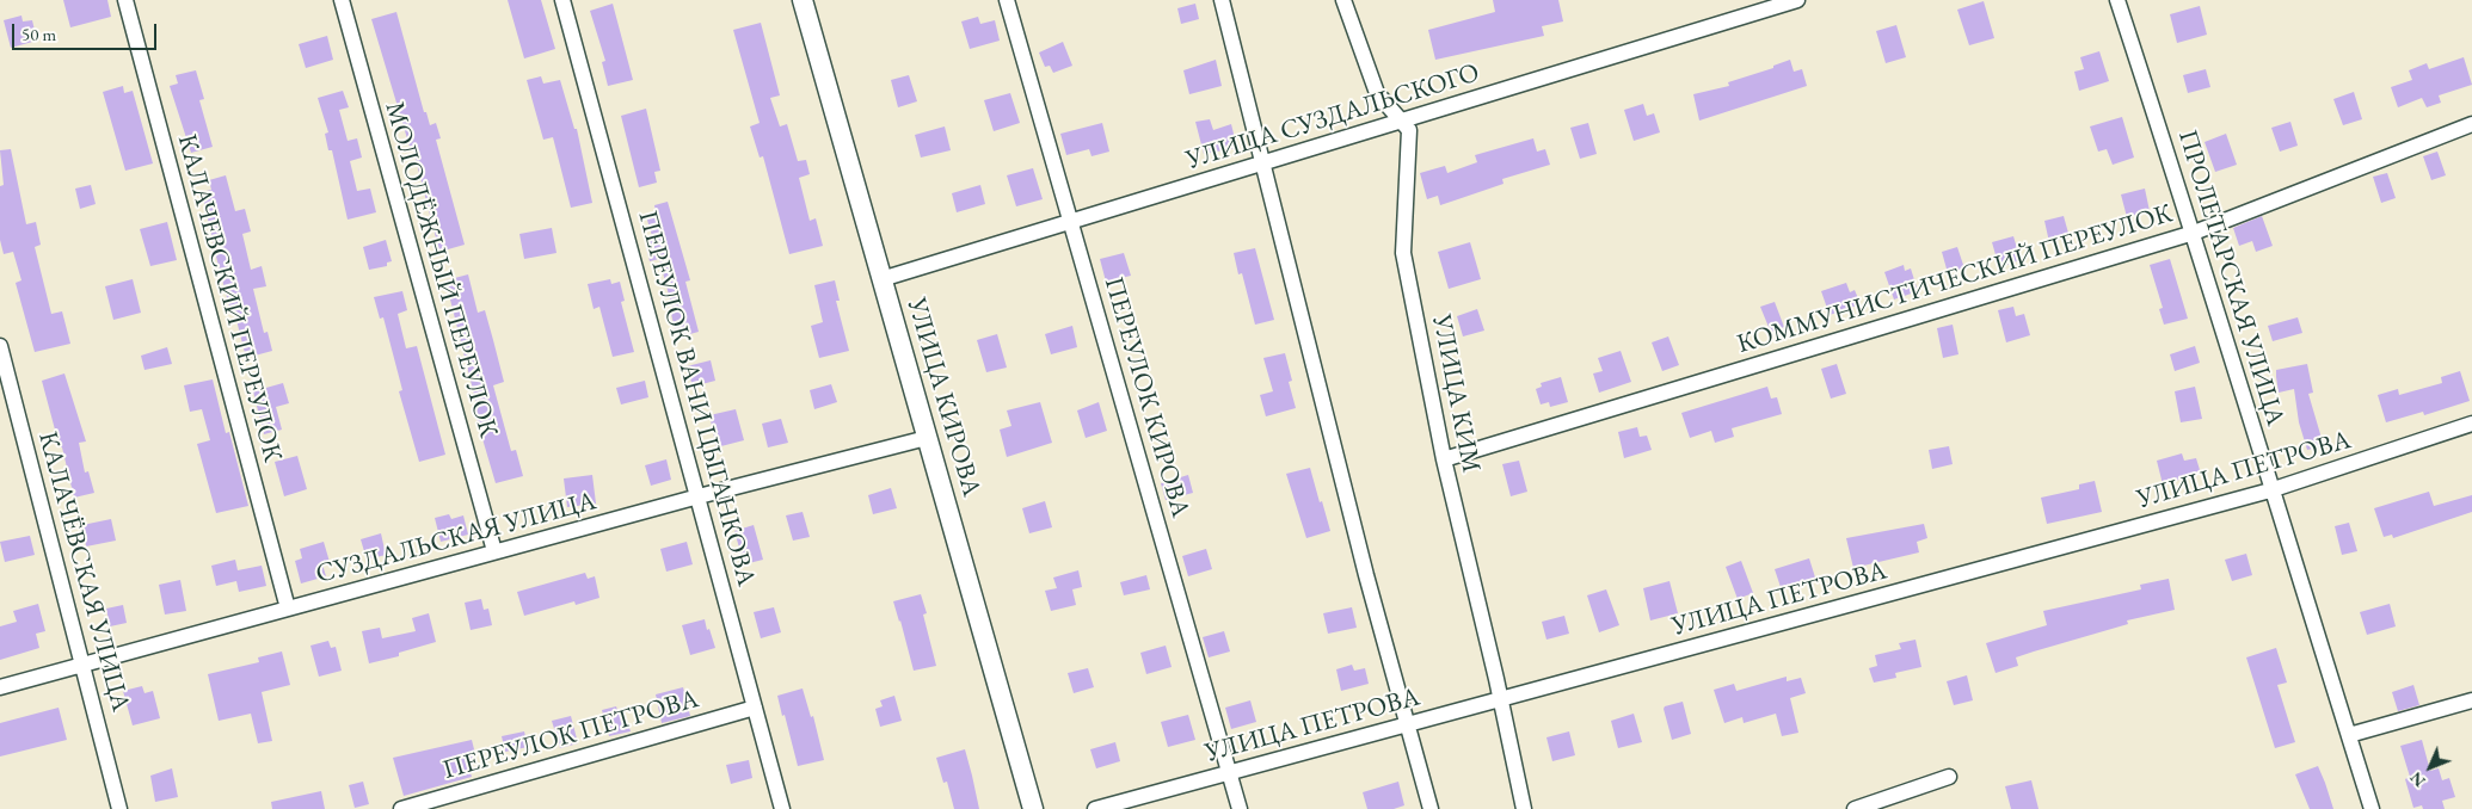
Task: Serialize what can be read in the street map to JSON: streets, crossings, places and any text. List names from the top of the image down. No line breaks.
{"streets":{"street":["УЛИЦА СУЗДАЛЬСКОГО","МОЛОДЁЖНЫЙ ПЕРЕУЛОК","ПРОЛЕТАРСКАЯ УЛИЦА","КОММУНИСТИЧЕСКИЙ ПЕРЕУЛОК","КАЛАЧЕВСКИЙ ПЕРЕУЛОК","УЛИЦА КИМ","УЛИЦА КИРОВА","ПЕРЕУЛОК КИРОВА","ПЕРЕУЛОК ВАНИ ЦЫГАНКОВА","УЛИЦА ПЕТРОВА","СУЗДАЛЬСКАЯ УЛИЦА","КАЛАЧЁВСКАЯ УЛИЦА","ПЕРЕУЛОК ПЕТРОВА"]},"crossings":[["УЛИЦА СУЗДАЛЬСКОГО","УЛИЦА КИМ"],["УЛИЦА СУЗДАЛЬСКОГО","УЛИЦА КИРОВА"],["УЛИЦА СУЗДАЛЬСКОГО","ПЕРЕУЛОК КИРОВА"],["МОЛОДЁЖНЫЙ ПЕРЕУЛОК","СУЗДАЛЬСКАЯ УЛИЦА"],["ПРОЛЕТАРСКАЯ УЛИЦА","КОММУНИСТИЧЕСКИЙ ПЕРЕУЛОК"],["ПРОЛЕТАРСКАЯ УЛИЦА","УЛИЦА ПЕТРОВА"],["КОММУНИСТИЧЕСКИЙ ПЕРЕУЛОК","УЛИЦА КИМ"],["КАЛАЧЕВСКИЙ ПЕРЕУЛОК","СУЗДАЛЬСКАЯ УЛИЦА"],["УЛИЦА КИМ","УЛИЦА ПЕТРОВА"],["УЛИЦА КИРОВА","СУЗДАЛЬСКАЯ УЛИЦА"],["ПЕРЕУЛОК КИРОВА","УЛИЦА ПЕТРОВА"],["ПЕРЕУЛОК ВАНИ ЦЫГАНКОВА","СУЗДАЛЬСКАЯ УЛИЦА"],["ПЕРЕУЛОК ВАНИ ЦЫГАНКОВА","ПЕРЕУЛОК ПЕТРОВА"],["СУЗДАЛЬСКАЯ УЛИЦА","КАЛАЧЁВСКАЯ УЛИЦА"]],"scale_bar":"50 m","north":"bottom left"}
